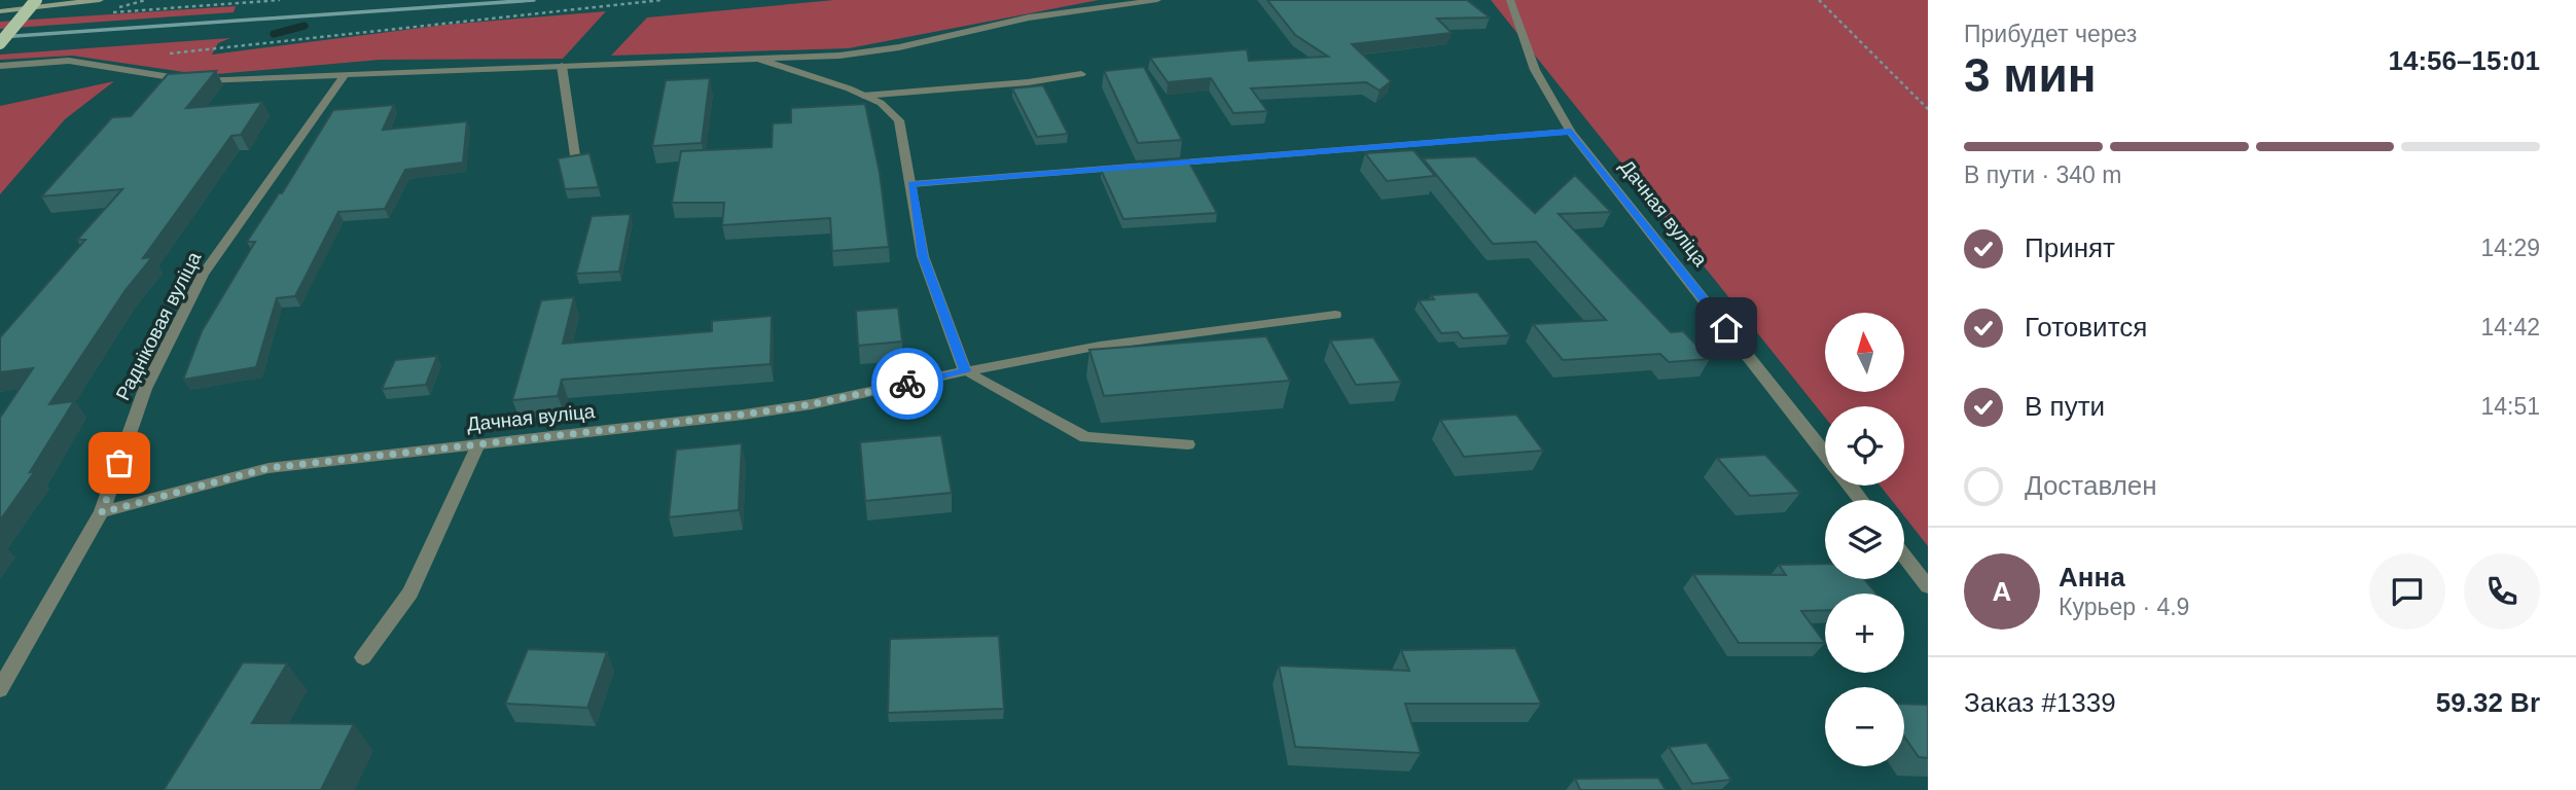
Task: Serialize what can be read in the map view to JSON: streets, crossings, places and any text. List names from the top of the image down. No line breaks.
{"streets":{"street":["Дачная вуліца","Радніковая вуліца"]},"crossings":[["Дачная вуліца","Радніковая вуліца"]],"north":"top","page":{"heading":["3 мин","Прибудет через","14:56–15:01"],"panel":["Анна","Курьер · 4.9","Заказ #1339","59.32 Br"],"bar":"В пути · 340 m","list":[["Принят","14:29"],["Готовится","14:42"],["В пути","14:51"],"Доставлен"],"map_buttons":["+","−"],"round":"А"}}
